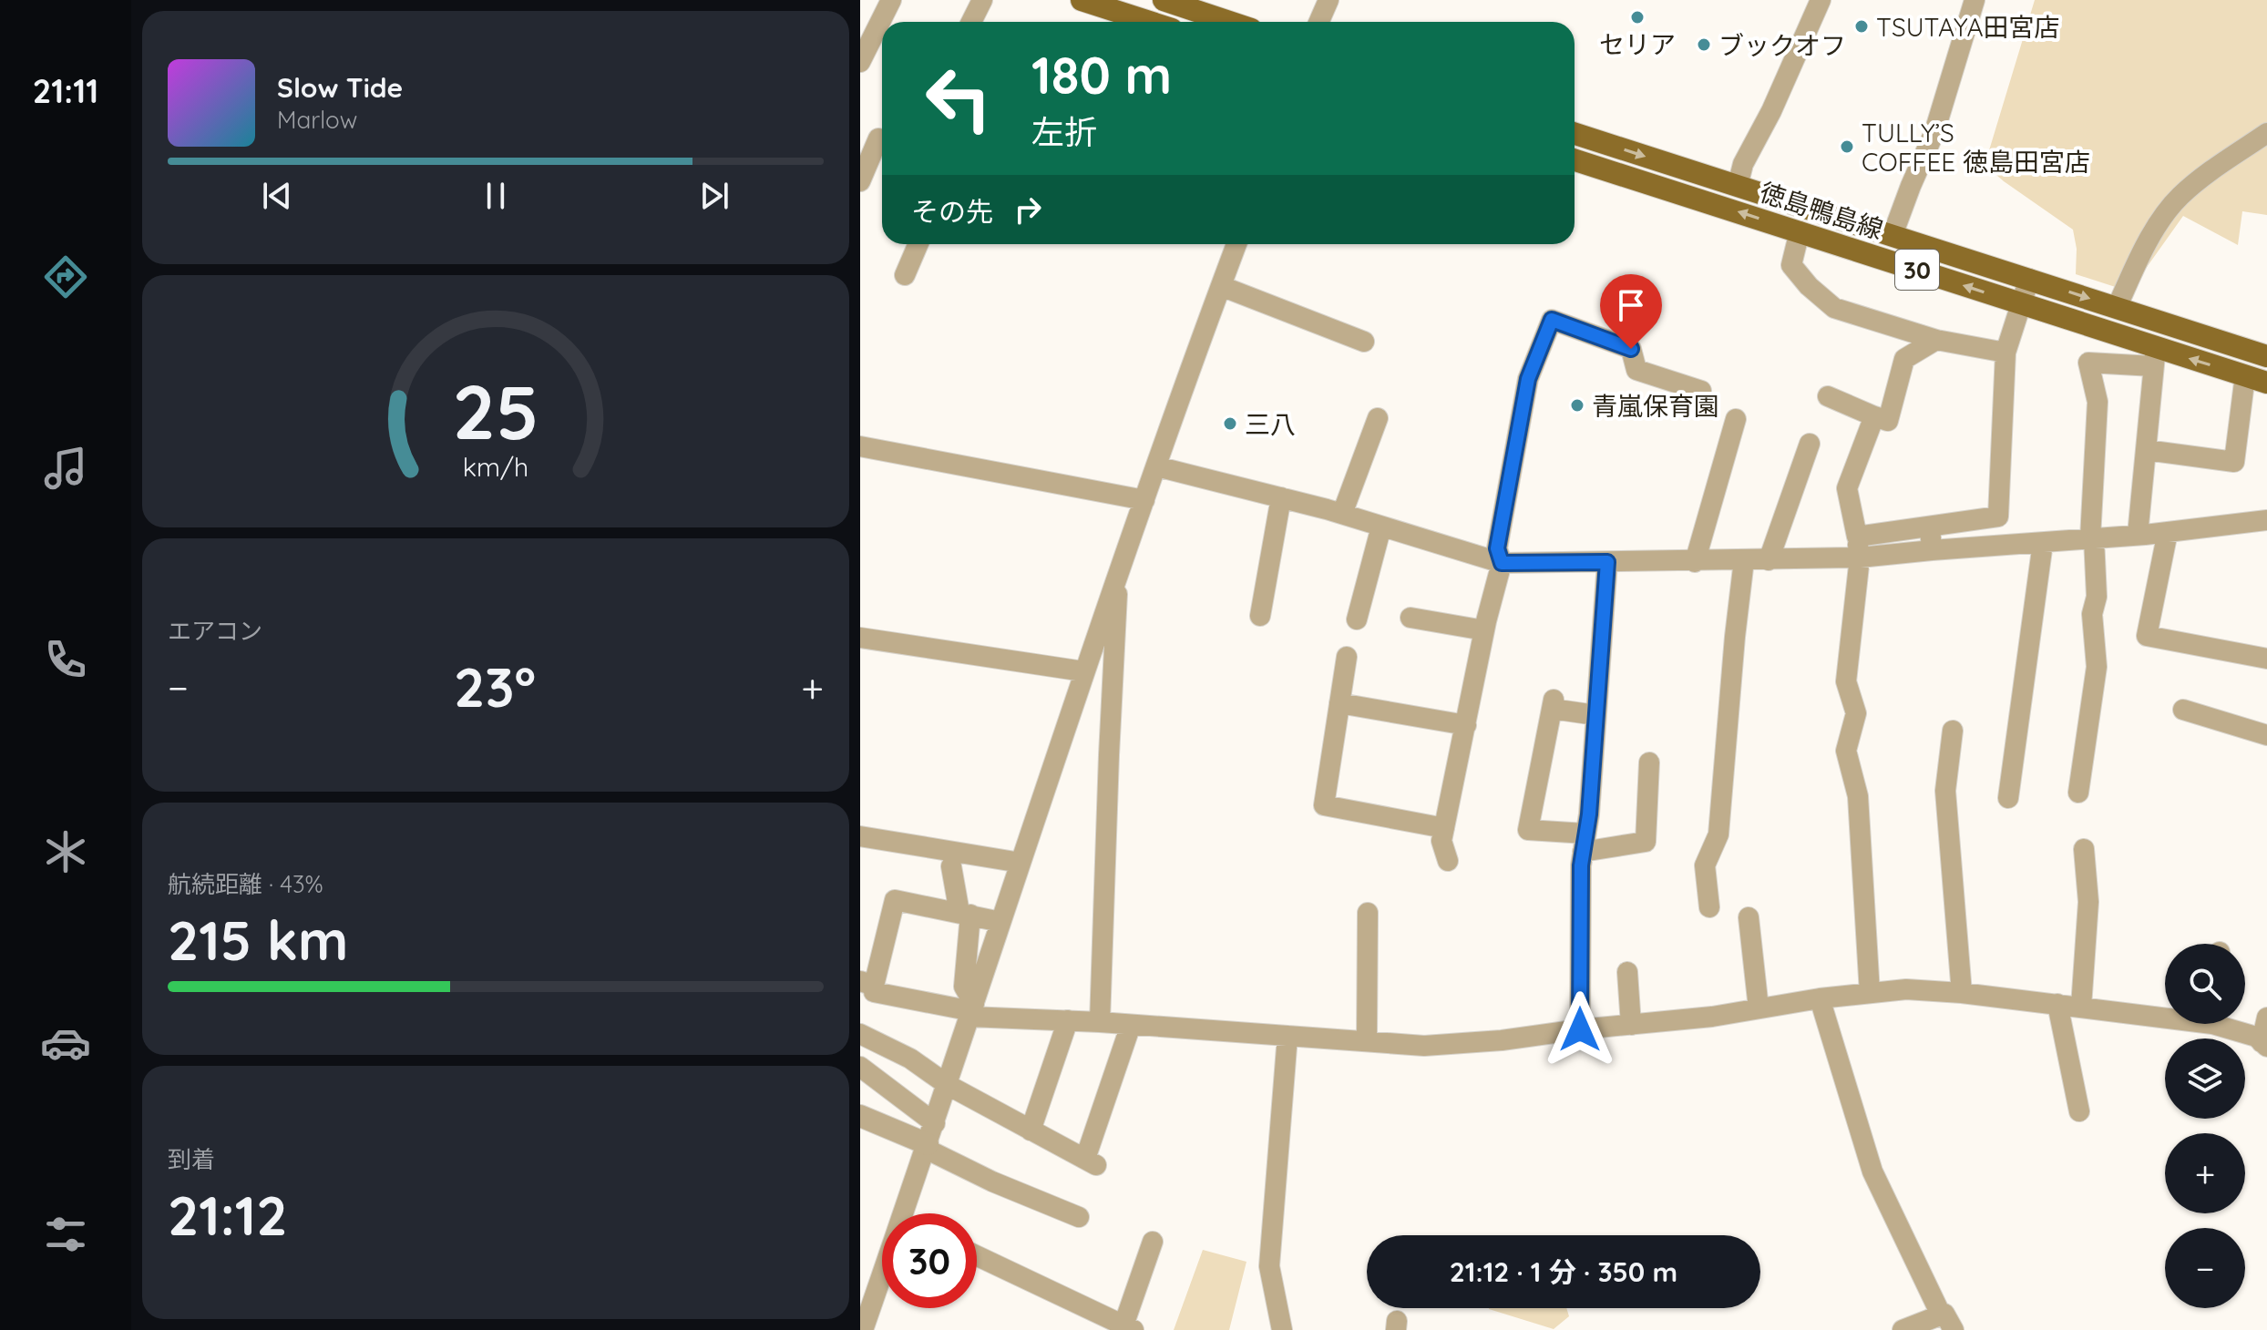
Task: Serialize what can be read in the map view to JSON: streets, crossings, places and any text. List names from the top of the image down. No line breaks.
{"streets":{"main road":["徳島鴨島線","30"]},"places":["セリア","TSUTAYA田宮店","ブックオフ","TULLY’S COFFEE 徳島田宮店","青嵐保育園","三八"],"page":{"tabs":"21:11","turn":["180 m","左折"],"song":["Slow Tide","Marlow"],"then":"その先","tile":["エアコン",["航続距離 · 43%","215 km"],["到着","21:12"]],"heat":["−","23°","+"],"map_buttons":["+","−"],"limit":"30","trip":"21:12 · 1 分 · 350 m","gauge":["25","km/h"]}}
